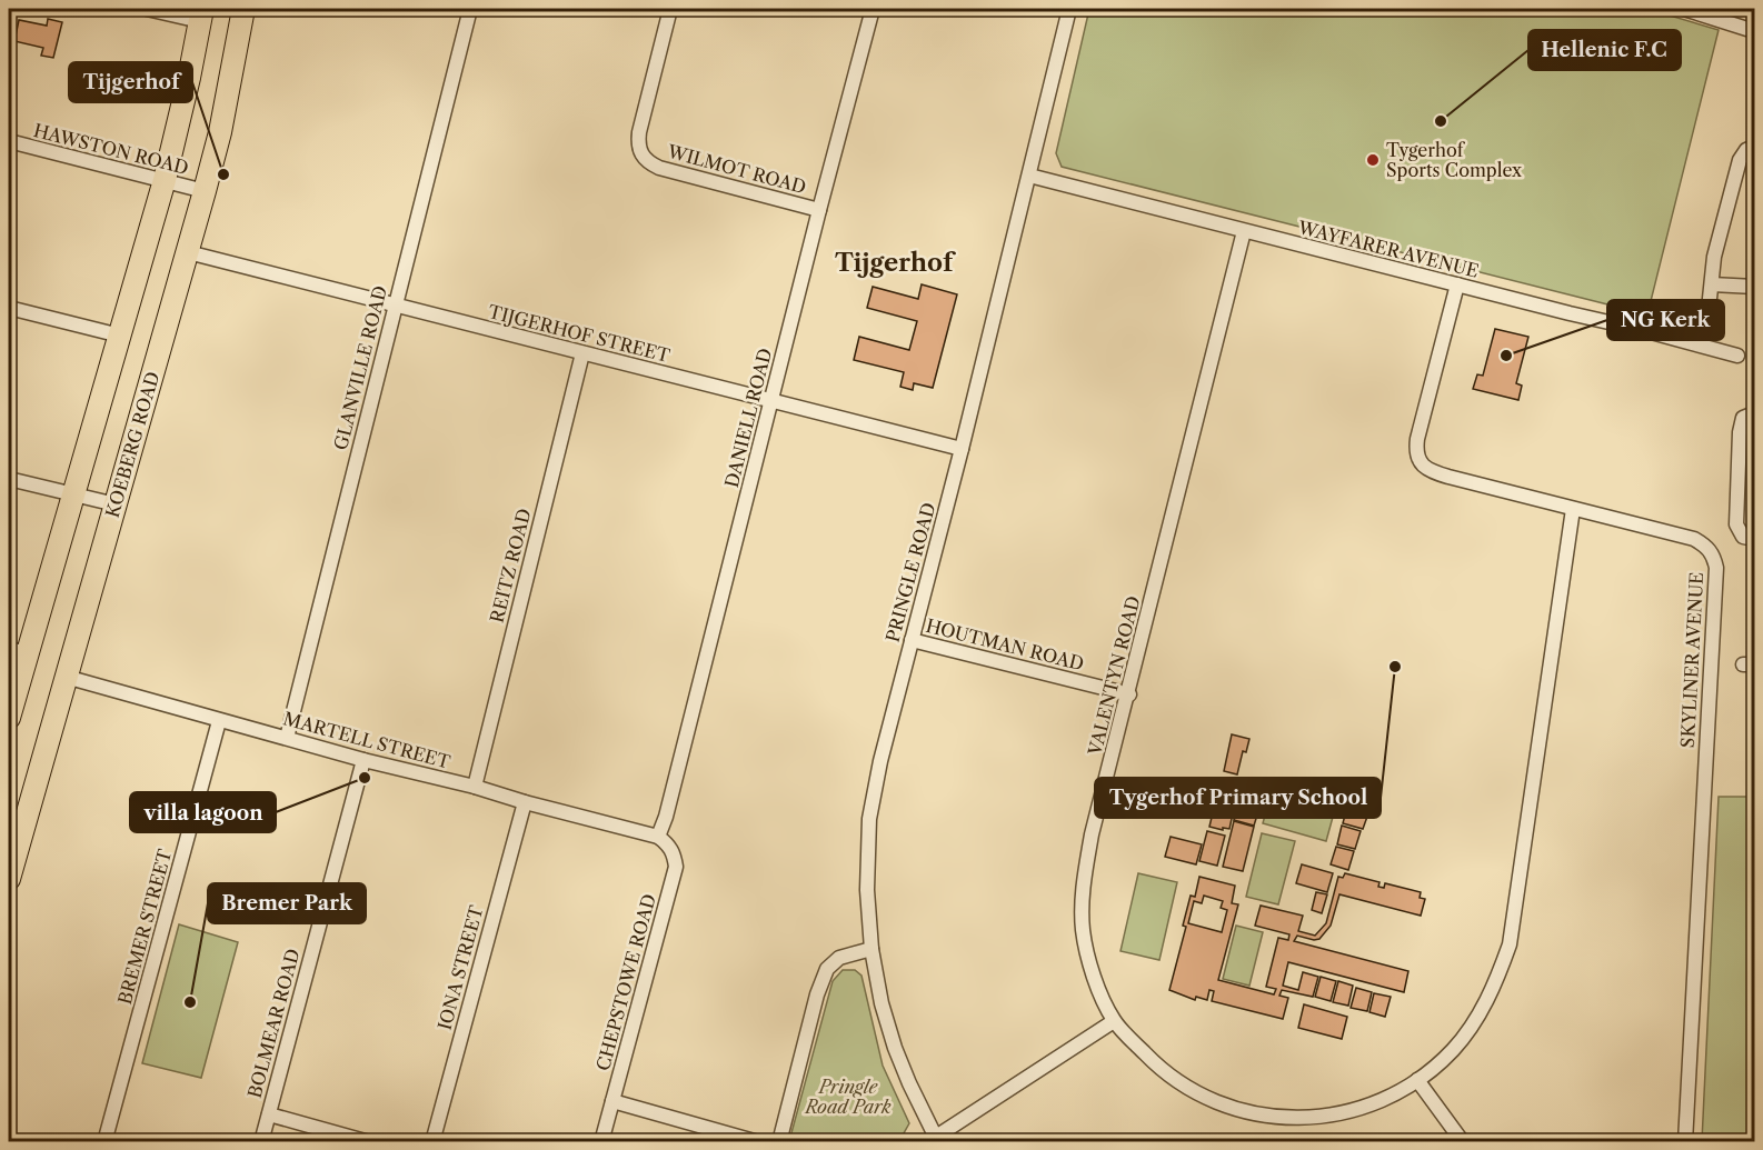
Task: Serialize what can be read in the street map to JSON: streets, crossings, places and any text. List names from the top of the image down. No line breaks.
{"streets":{"main road":["KOEBERG ROAD"],"street":["HAWSTON ROAD","WILMOT ROAD","WAYFARER AVENUE","TIJGERHOF STREET","GLANVILLE ROAD","DANIELL ROAD","REITZ ROAD","PRINGLE ROAD","HOUTMAN ROAD","SKYLINER AVENUE","VALENTYN ROAD","MARTELL STREET","BREMER STREET","IONA STREET","CHEPSTOWE ROAD","BOLMEAR ROAD"]},"crossings":[["HAWSTON ROAD","KOEBERG ROAD"],["WILMOT ROAD","DANIELL ROAD"],["WAYFARER AVENUE","PRINGLE ROAD"],["WAYFARER AVENUE","SKYLINER AVENUE"],["WAYFARER AVENUE","VALENTYN ROAD"],["TIJGERHOF STREET","GLANVILLE ROAD"],["TIJGERHOF STREET","DANIELL ROAD"],["TIJGERHOF STREET","KOEBERG ROAD"],["TIJGERHOF STREET","REITZ ROAD"],["TIJGERHOF STREET","PRINGLE ROAD"],["GLANVILLE ROAD","MARTELL STREET"],["DANIELL ROAD","MARTELL STREET"],["DANIELL ROAD","CHEPSTOWE ROAD"],["KOEBERG ROAD","MARTELL STREET"],["REITZ ROAD","MARTELL STREET"],["PRINGLE ROAD","HOUTMAN ROAD"],["HOUTMAN ROAD","VALENTYN ROAD"],["SKYLINER AVENUE","VALENTYN ROAD"],["MARTELL STREET","BREMER STREET"],["MARTELL STREET","IONA STREET"],["MARTELL STREET","CHEPSTOWE ROAD"],["MARTELL STREET","BOLMEAR ROAD"]],"districts":["Tijgerhof"],"parks":["Pringle Road Park"],"places":["Hellenic F.C","Tygerhof Sports Complex","Tijgerhof","NG Kerk","Tygerhof Primary School","villa lagoon","Bremer Park"]}
